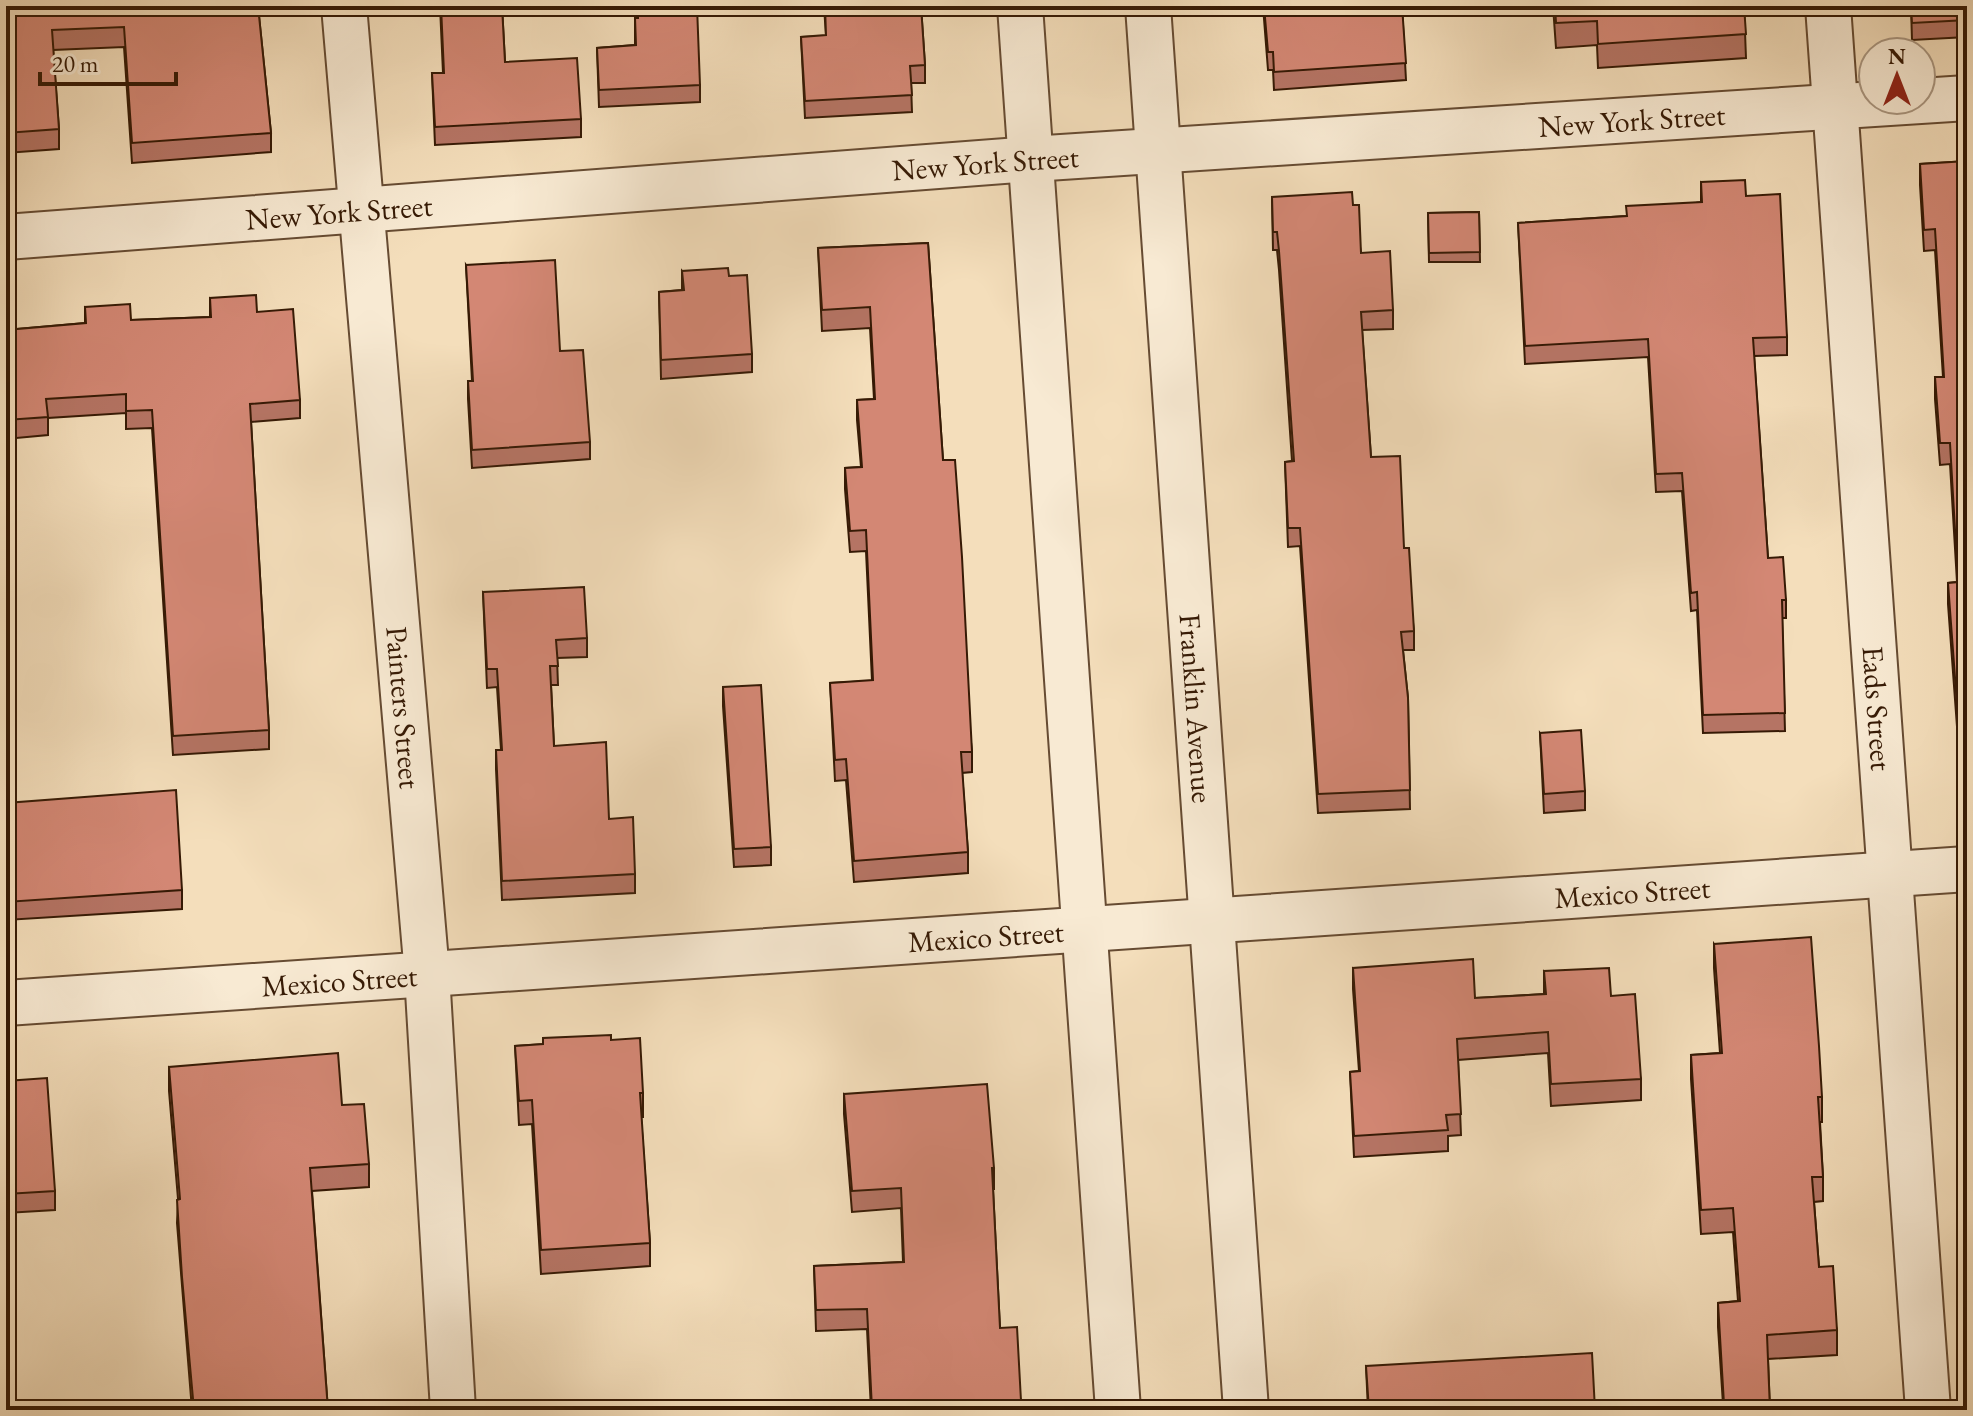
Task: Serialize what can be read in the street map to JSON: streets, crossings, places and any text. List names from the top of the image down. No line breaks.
{"streets":{"street":["New York Street","Painters Street","Franklin Avenue","Eads Street","Mexico Street"]},"crossings":[["New York Street","Painters Street"],["New York Street","Franklin Avenue"],["New York Street","Eads Street"],["Painters Street","Mexico Street"],["Franklin Avenue","Mexico Street"],["Eads Street","Mexico Street"]],"scale_bar":"20 m","north":"top"}
